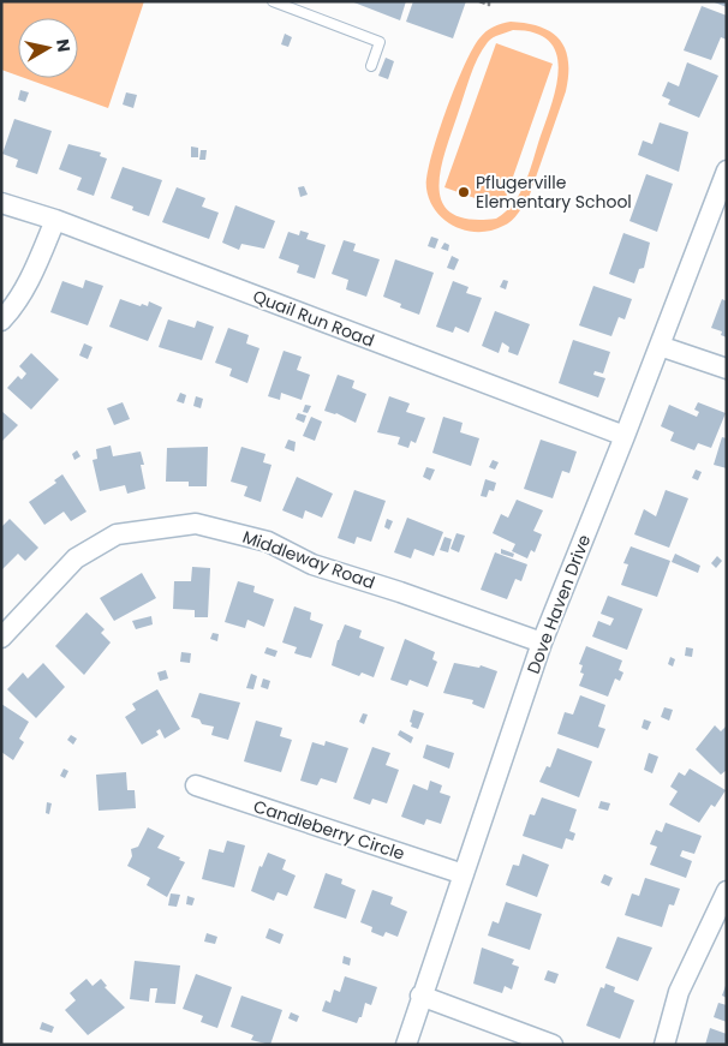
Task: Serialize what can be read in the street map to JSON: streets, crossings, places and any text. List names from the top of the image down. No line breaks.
{"streets":{"street":["Quail Run Road","Middleway Road","Dove Haven Drive","Candleberry Circle"]},"crossings":[["Quail Run Road","Dove Haven Drive"],["Middleway Road","Dove Haven Drive"],["Dove Haven Drive","Candleberry Circle"]],"places":["Pflugerville Elementary School"],"north":"right"}
